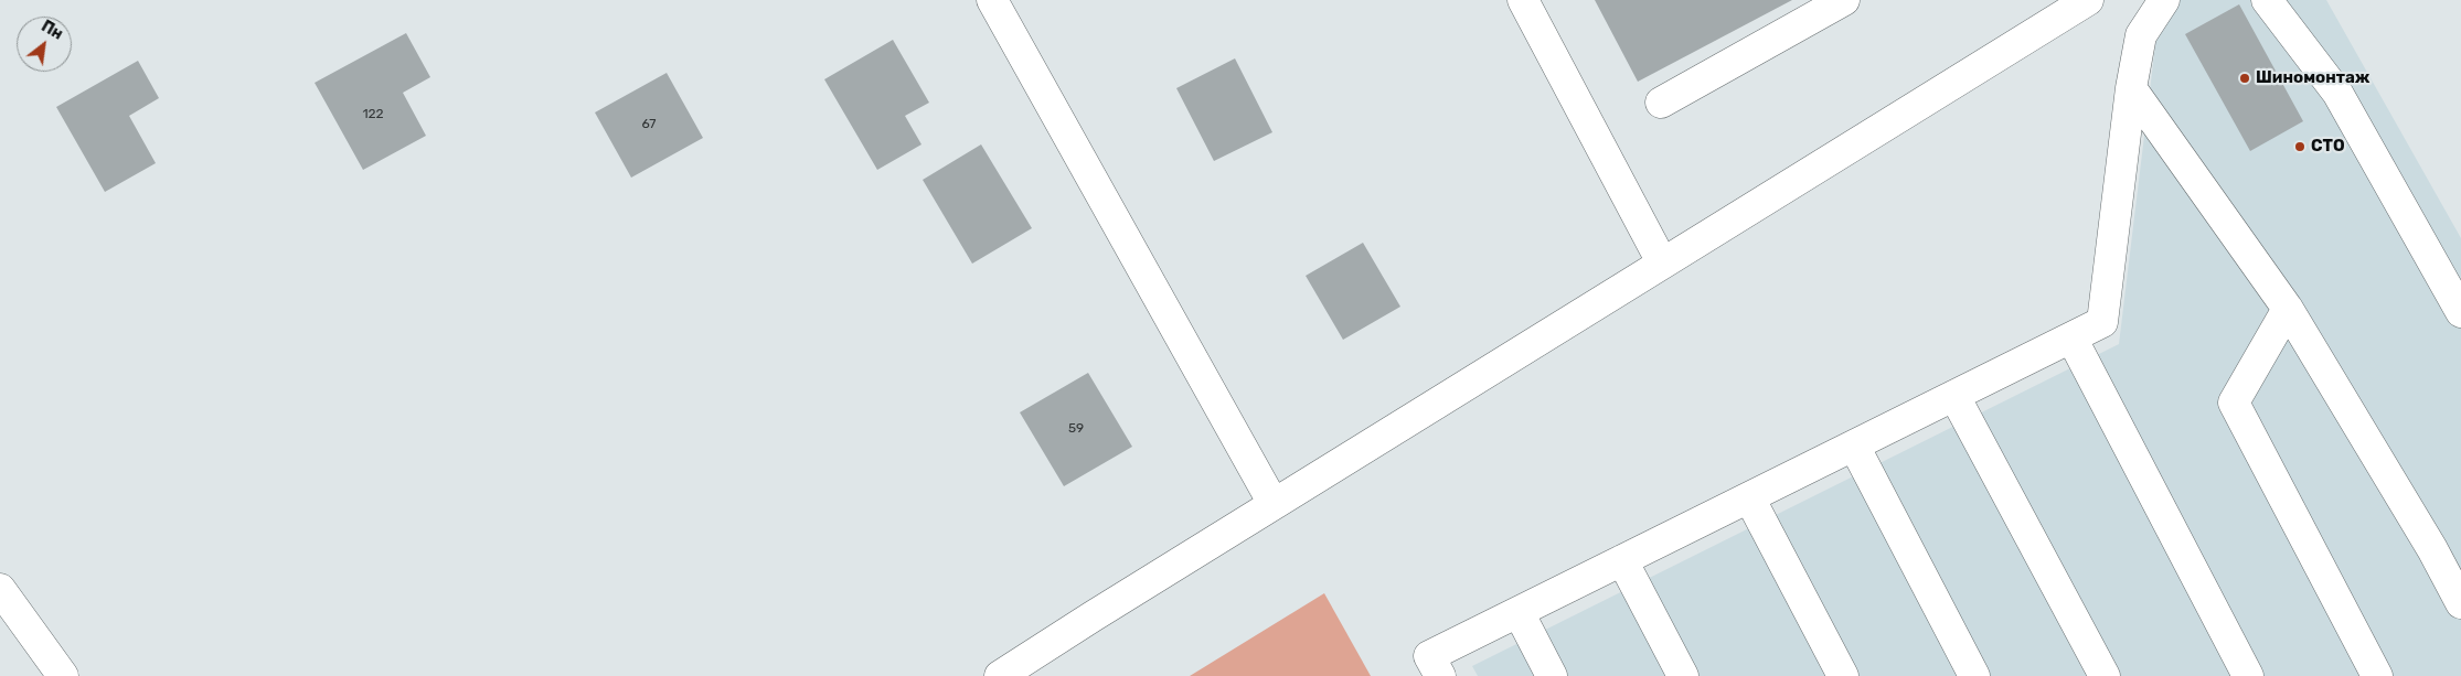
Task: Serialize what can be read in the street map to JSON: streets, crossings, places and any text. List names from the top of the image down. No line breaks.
{"places":["Шиномонтаж","СТО"],"house_numbers":["122","67","59"],"north":"top right"}
